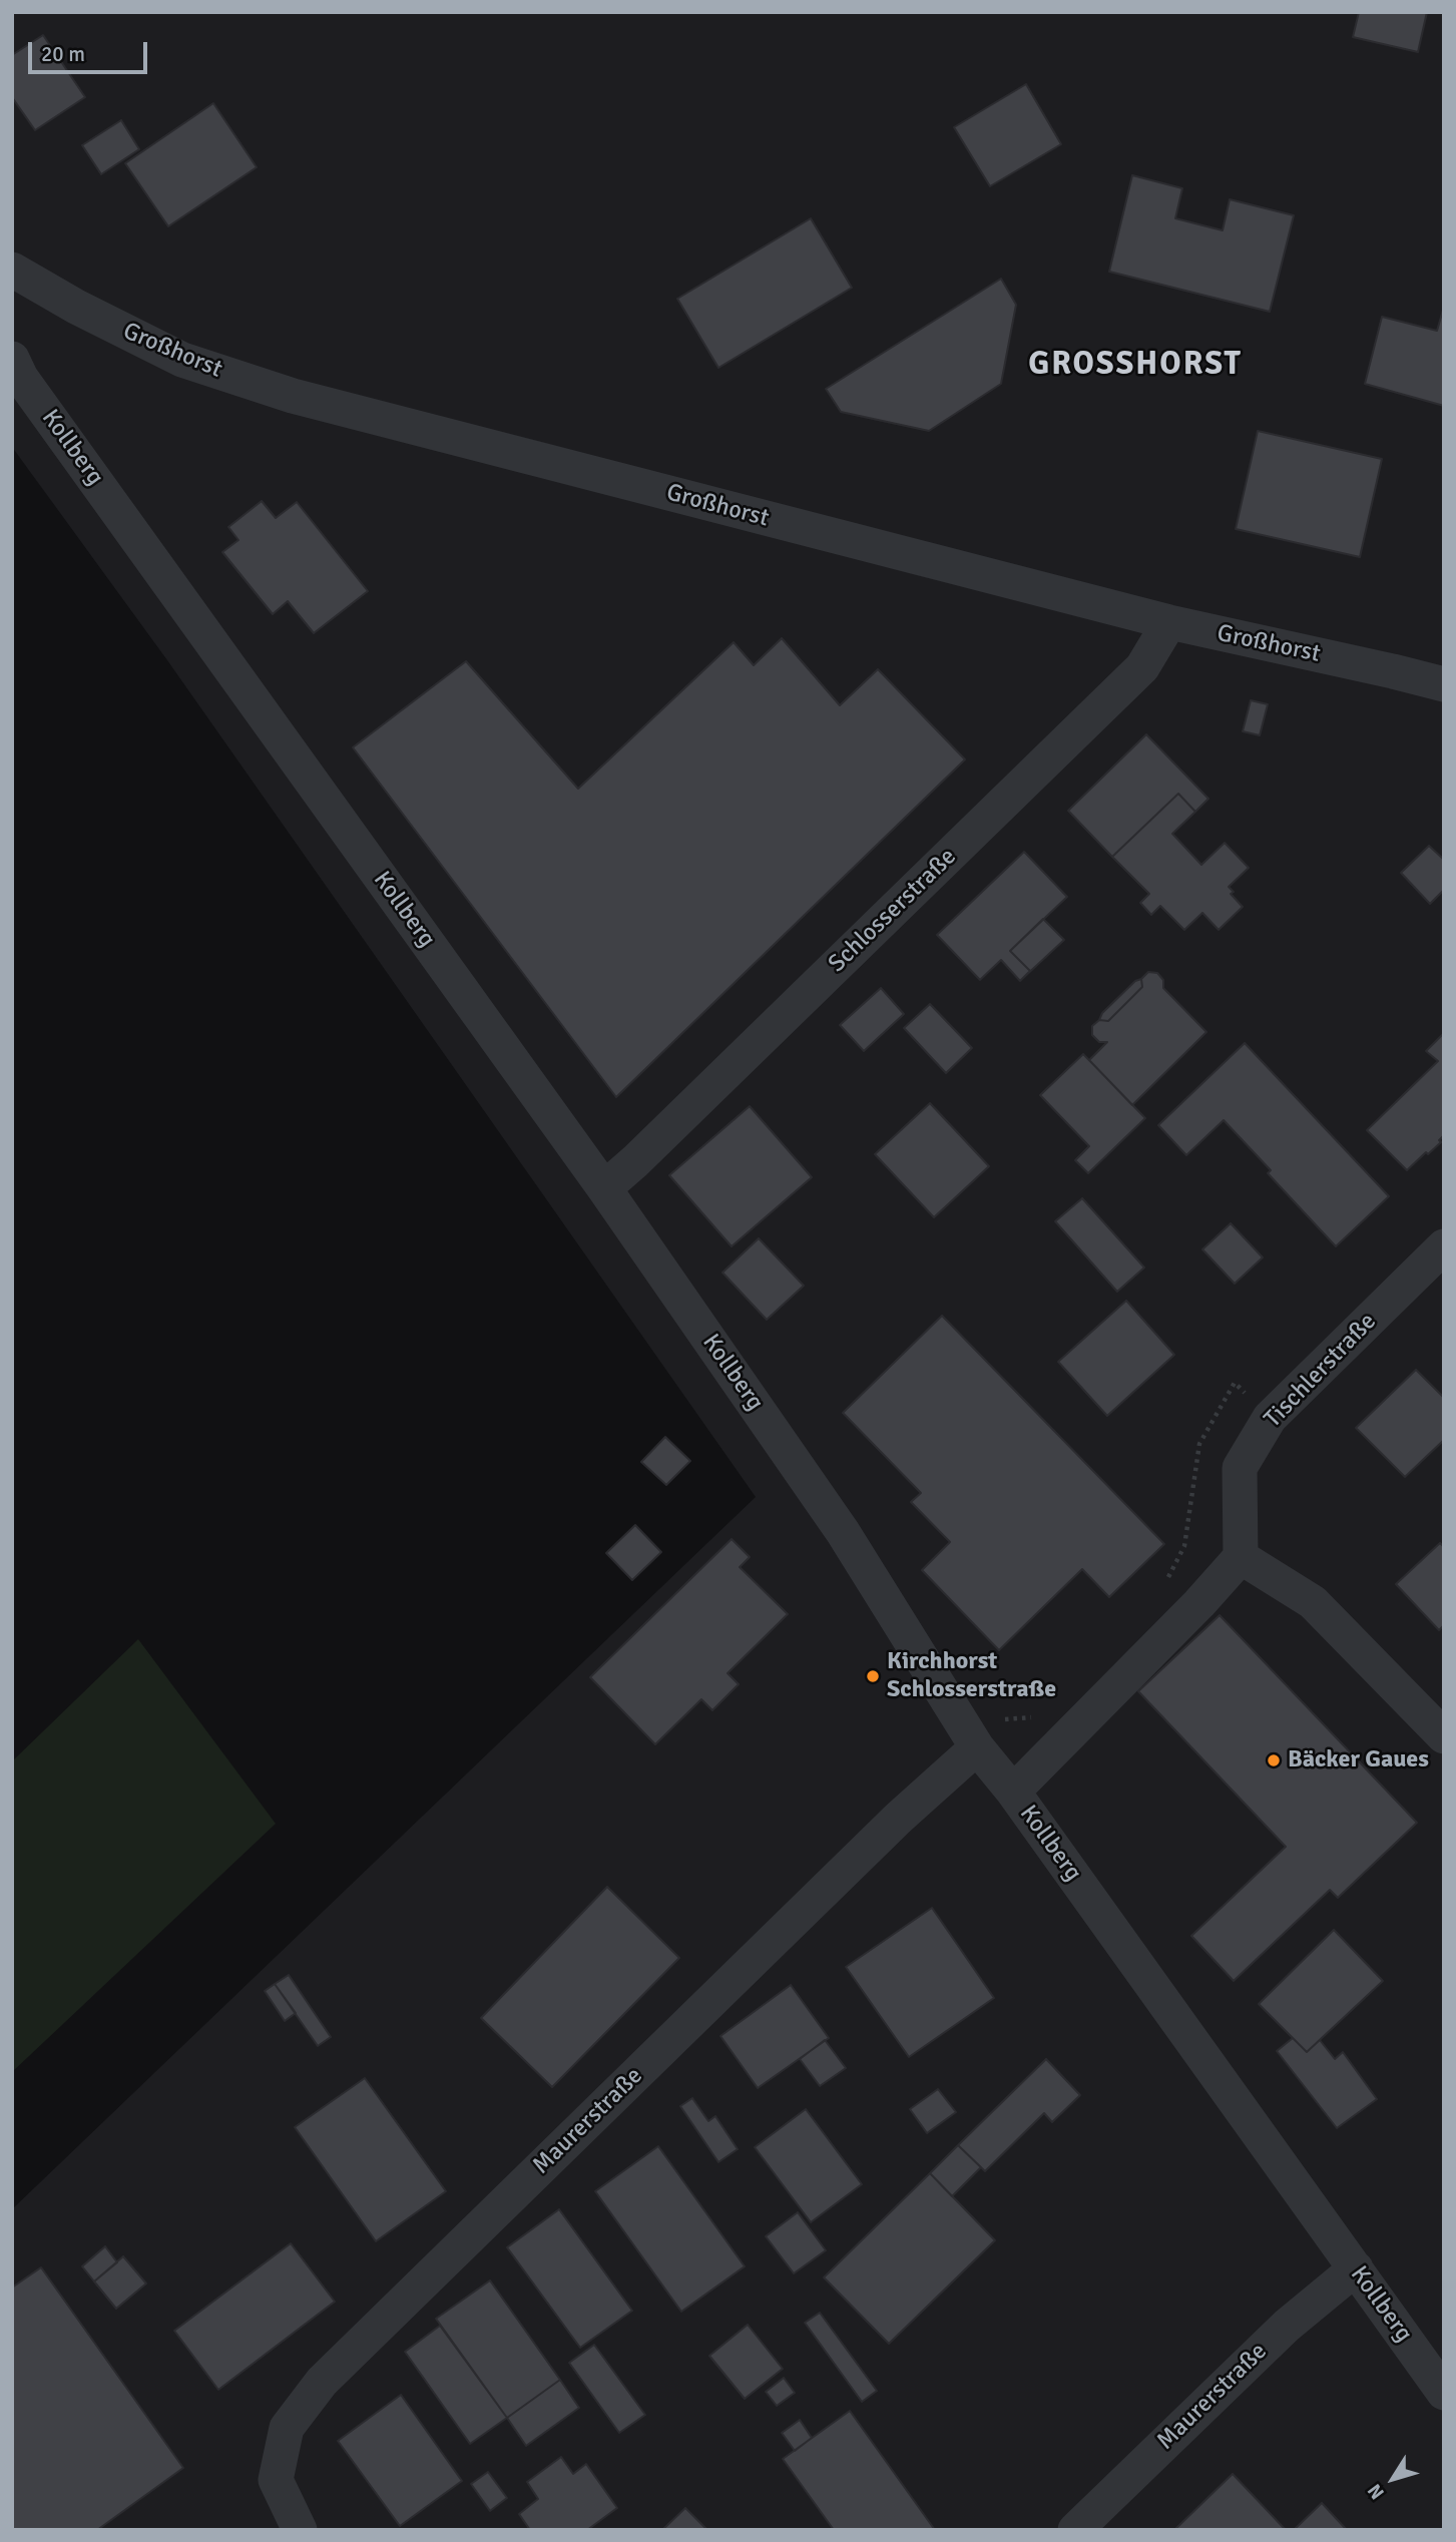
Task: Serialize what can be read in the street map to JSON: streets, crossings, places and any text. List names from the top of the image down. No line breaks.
{"streets":{"street":["Großhorst","Kollberg","Schlosserstraße","Tischlerstraße","Maurerstraße"]},"crossings":[["Großhorst","Schlosserstraße"],["Kollberg","Schlosserstraße"],["Kollberg","Maurerstraße"]],"districts":["GROSSHORST"],"places":["Kirchhorst Schlosserstraße","Bäcker Gaues"],"scale_bar":"20 m","north":"bottom left"}
